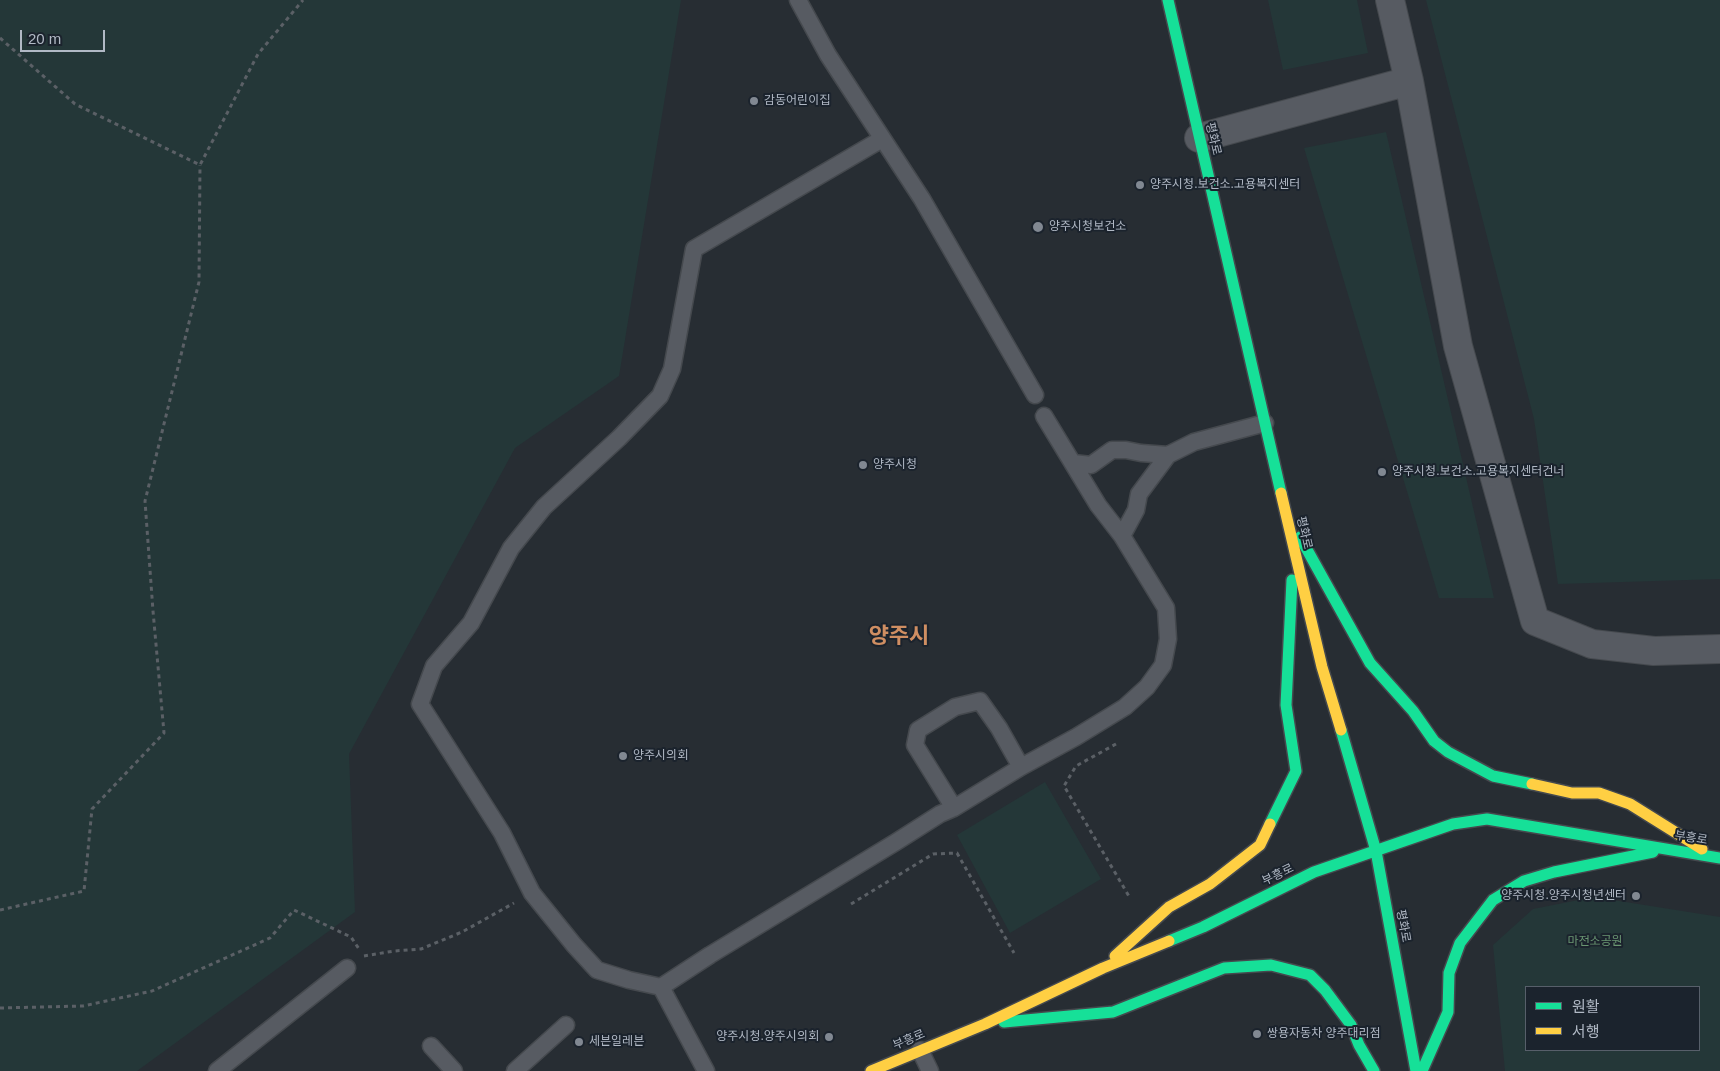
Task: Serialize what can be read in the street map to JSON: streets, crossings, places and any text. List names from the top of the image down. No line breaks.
{"streets":{"main road":["평화로","부흥로"]},"crossings":[["평화로","부흥로"]],"districts":["양주시"],"parks":["마전소공원"],"places":["감동어린이집","양주시청.보건소.고용복지센터","양주시청보건소","양주시청","양주시청.보건소.고용복지센터건너","양주시의회","양주시청.양주시청년센터","쌍용자동차 양주대리점","양주시청.양주시의회","세븐일레븐"],"legend":["원활","서행"],"scale_bar":"20 m"}
